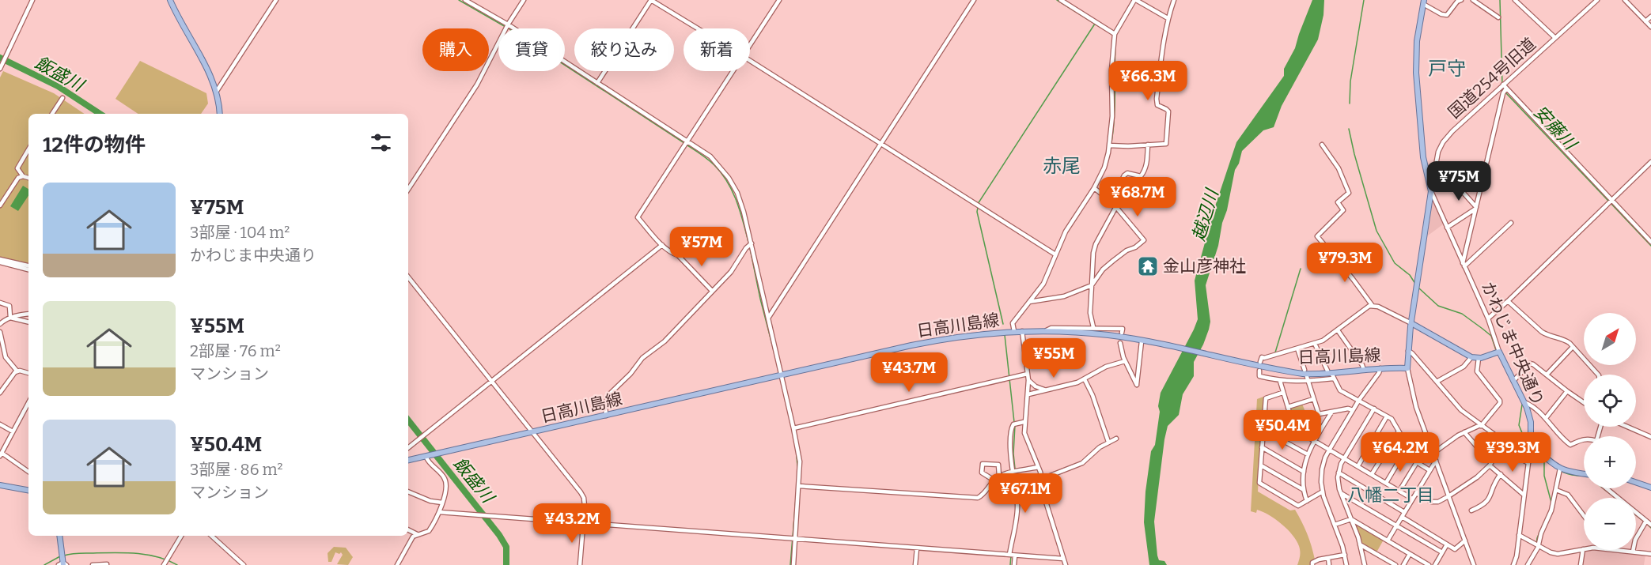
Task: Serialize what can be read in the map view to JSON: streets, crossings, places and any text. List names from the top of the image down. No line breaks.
{"streets":{"main road":["日高川島線","かわじま中央通り"],"street":["国道254号旧道"]},"crossings":[["国道254号旧道","かわじま中央通り"]],"districts":["戸守","赤尾","八幡二丁目"],"water":["飯盛川","安藤川","越辺川"],"places":{"temple":["金山彦神社"]},"north":"top right","page":{"chip":["購入","賃貸","絞り込み","新着"],"price":["¥66.3M","¥75M","¥68.7M","¥57M","¥79.3M","¥55M","¥43.7M","¥50.4M","¥64.2M","¥39.3M","¥67.1M","¥43.2M"],"heading":"12件の物件","list":[{"name":"¥75M","note":"3部屋 · 104 m² · かわじま中央通り"},{"name":"¥55M","note":"2部屋 · 76 m² · マンション"},{"name":"¥50.4M","note":"3部屋 · 86 m² · マンション"}],"map_buttons":["+","−"]}}
